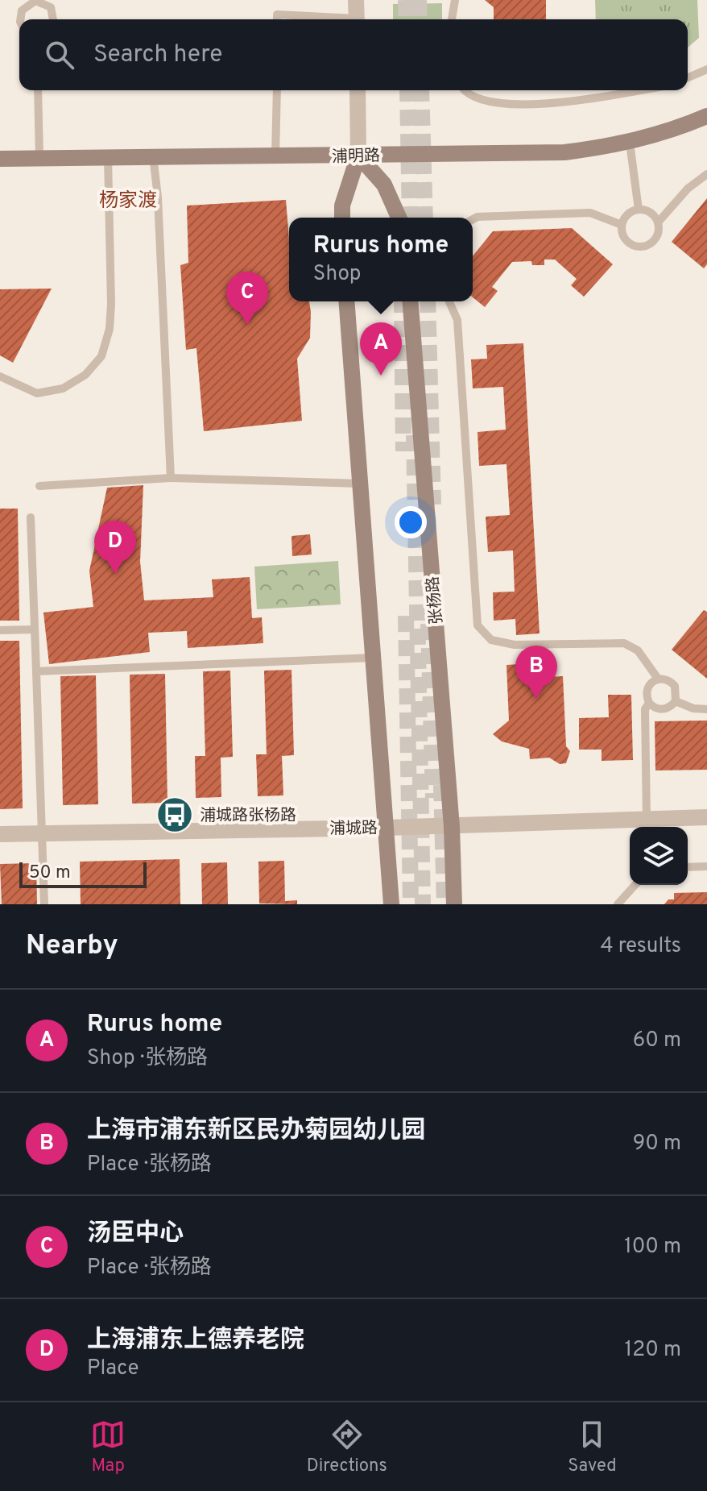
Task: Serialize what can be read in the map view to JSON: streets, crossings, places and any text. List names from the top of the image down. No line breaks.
{"streets":{"main road":["浦明路","张杨路"],"street":["浦城路"]},"crossings":[["张杨路","浦城路"]],"districts":["杨家渡"],"places":{"bus stop":["浦城路张杨路"]},"scale_bar":"50 m","page":{"search":"Search here","popup":["Rurus home","Shop"],"pins":["C","A","D","B"],"scale":"50 m","heading":["Nearby","4 results"],"list":[{"mark":"A","name":"Rurus home","note":"Shop · 张杨路","value":"60 m"},{"mark":"B","name":"上海市浦东新区民办菊园幼儿园","note":"Place · 张杨路","value":"90 m"},{"mark":"C","name":"汤臣中心","note":"Place · 张杨路","value":"100 m"},{"mark":"D","name":"上海浦东上德养老院","note":"Place","value":"120 m"}],"nav":["Map","Directions","Saved"]}}
